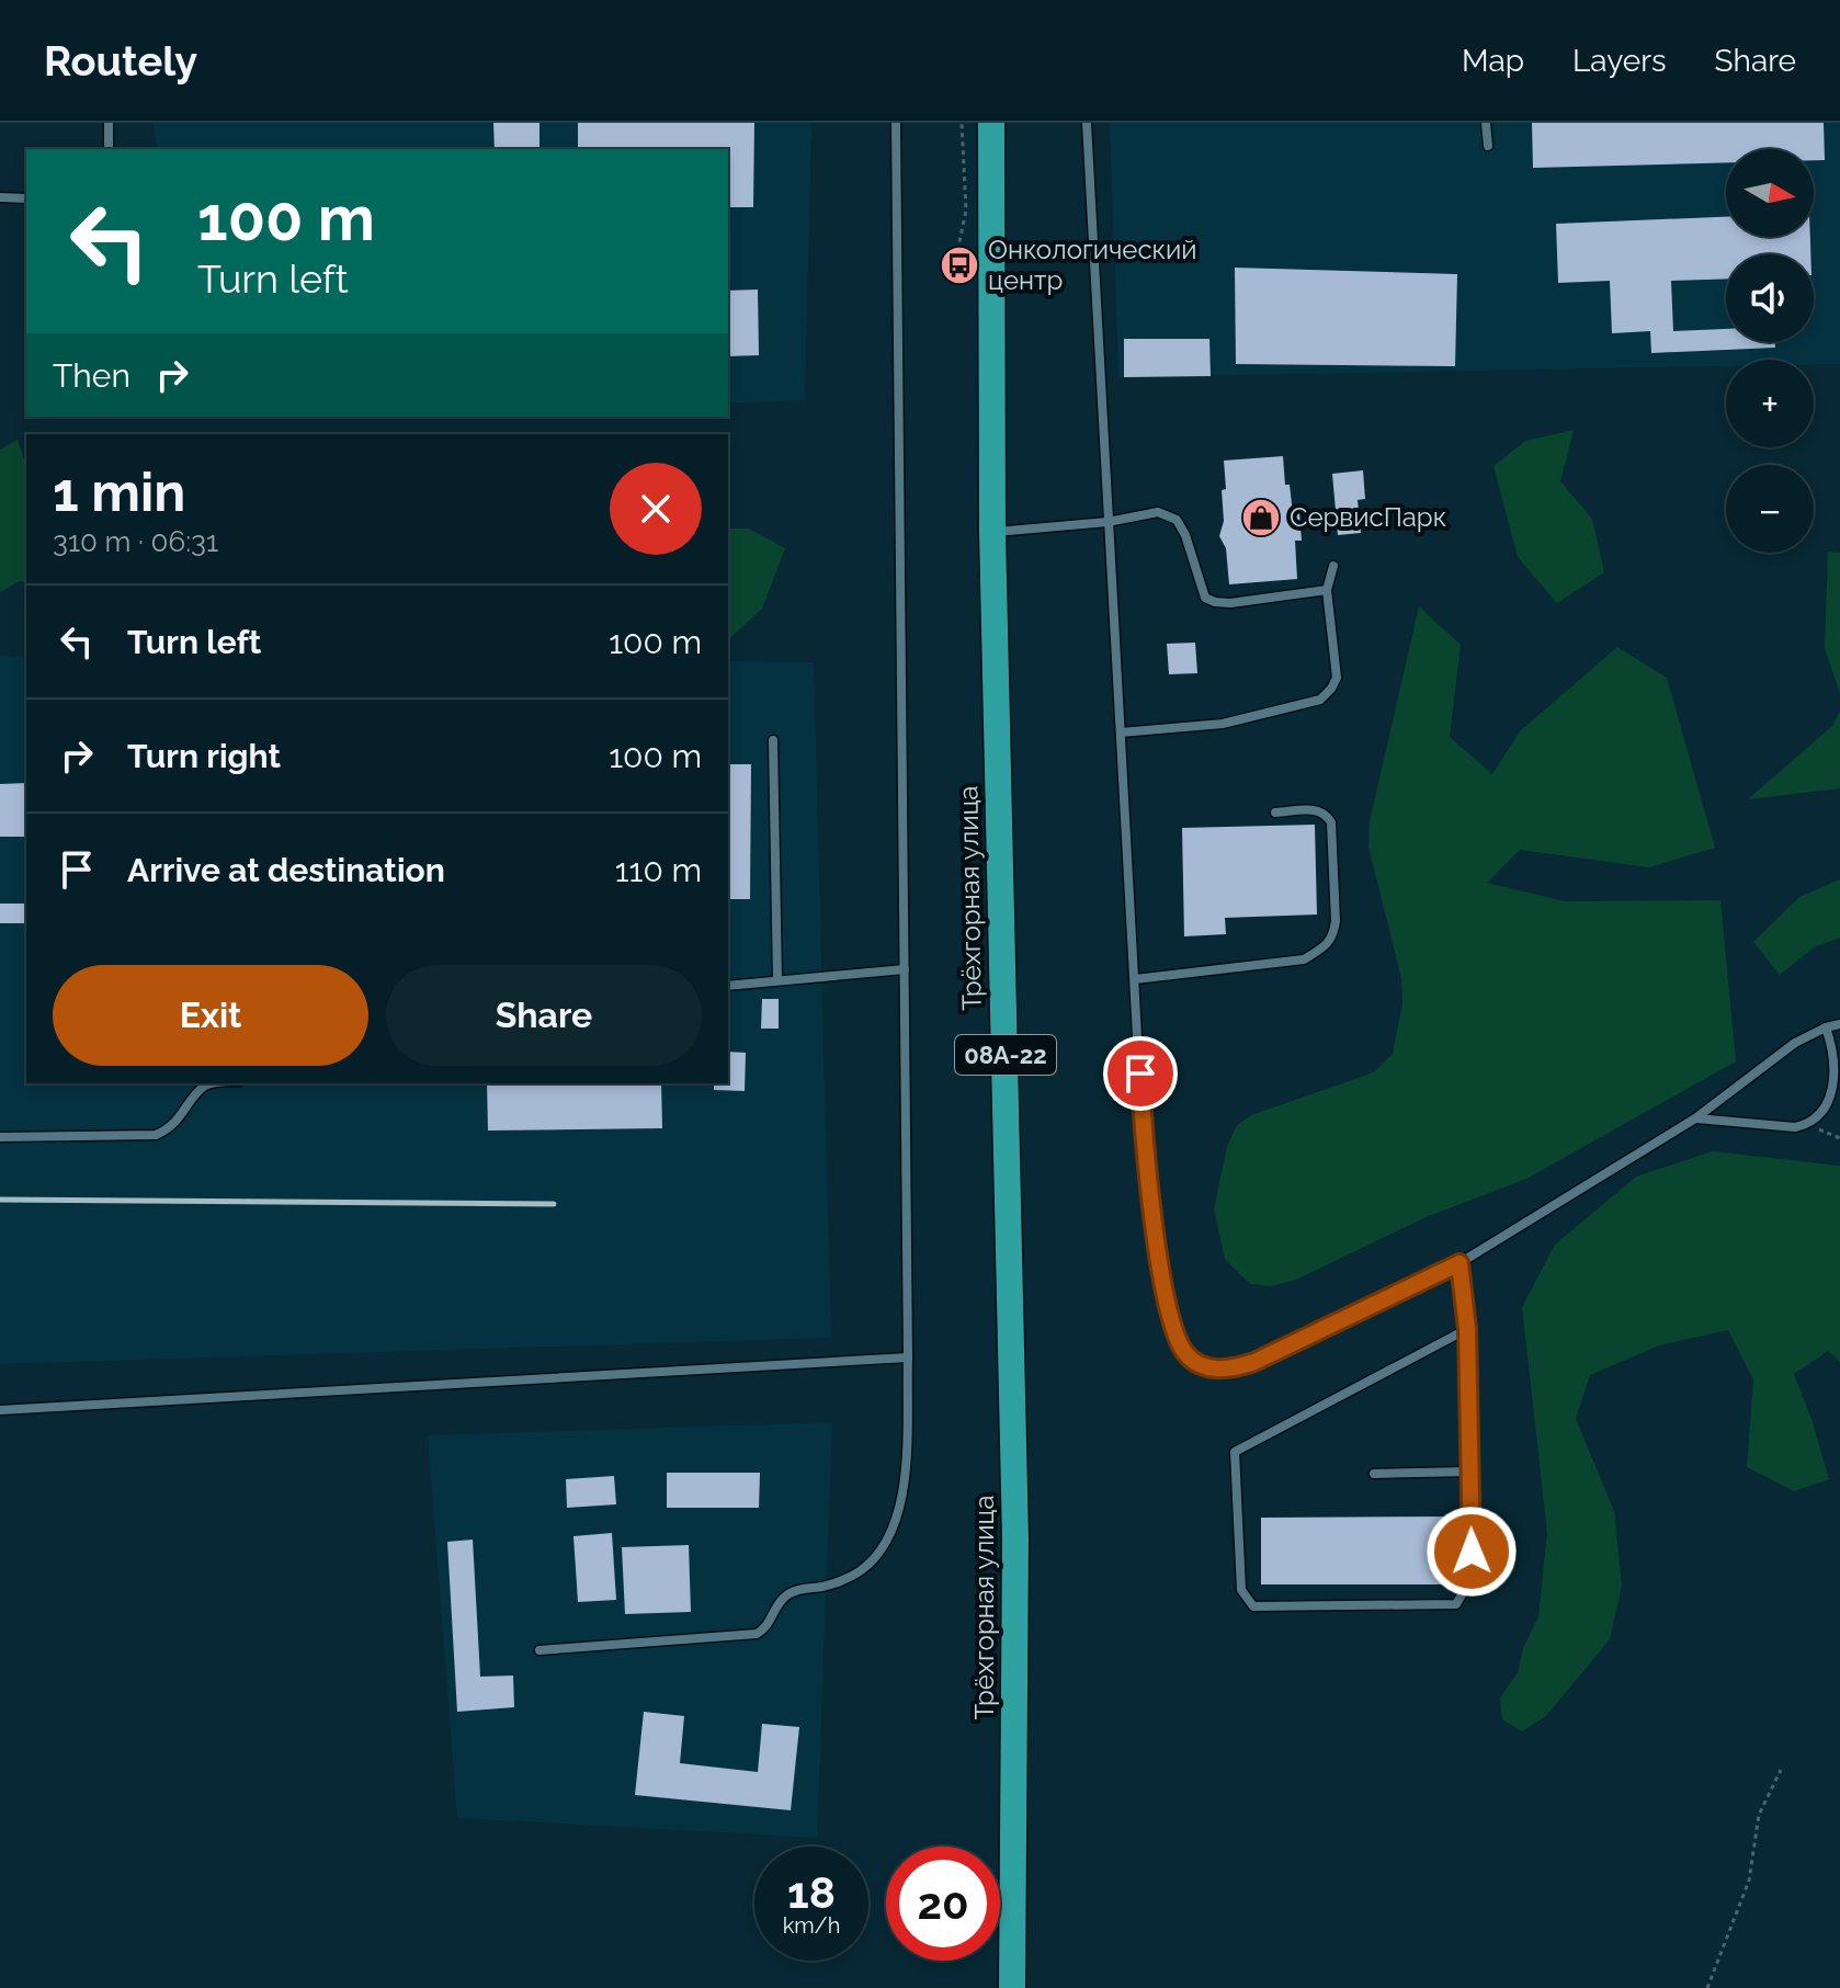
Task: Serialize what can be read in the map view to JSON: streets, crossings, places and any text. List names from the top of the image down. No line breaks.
{"streets":{"highway":["Трёхгорная улица","08А-22"]},"places":{"bus stop":["Онкологический центр"],"shop":["СервисПарк"]},"north":"right","page":{"header":"Routely","nav":["Map","Layers","Share"],"map_buttons":["+","−"],"turn":["100 m","Turn left"],"then":"Then","heading":["1 min","310 m · 06:31"],"list":[{"name":"Turn left","value":"100 m"},{"name":"Turn right","value":"100 m"},{"name":"Arrive at destination","value":"110 m"}],"buttons":["Exit","Share"],"speed":"18 km/h","limit":"20"}}
